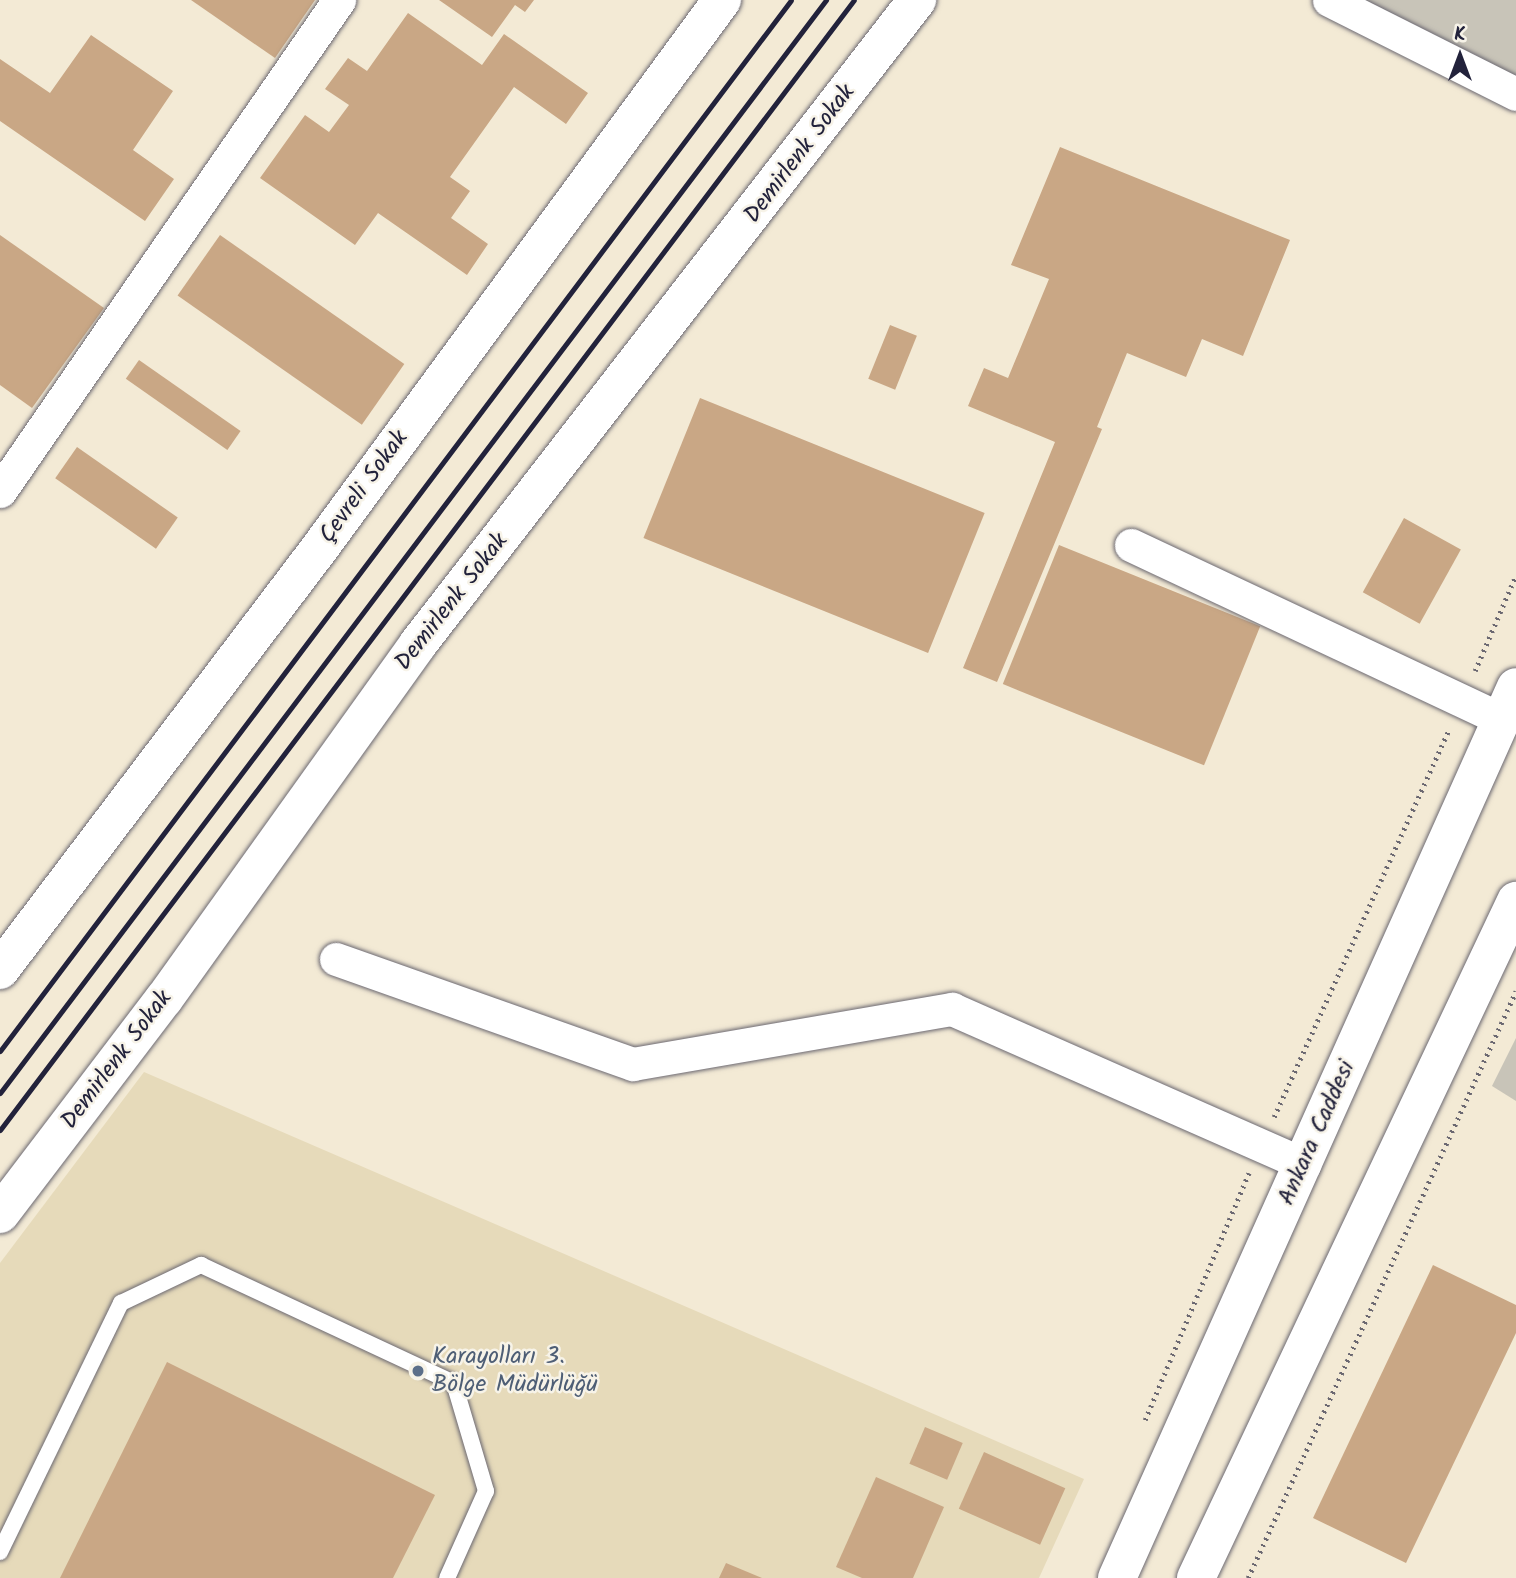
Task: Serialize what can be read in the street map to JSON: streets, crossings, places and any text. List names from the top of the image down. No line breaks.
{"streets":{"street":["Demirlenk Sokak","Çevreli Sokak","Ankara Caddesi"]},"places":["Karayolları 3. Bölge Müdürlüğü"],"north":"top"}
